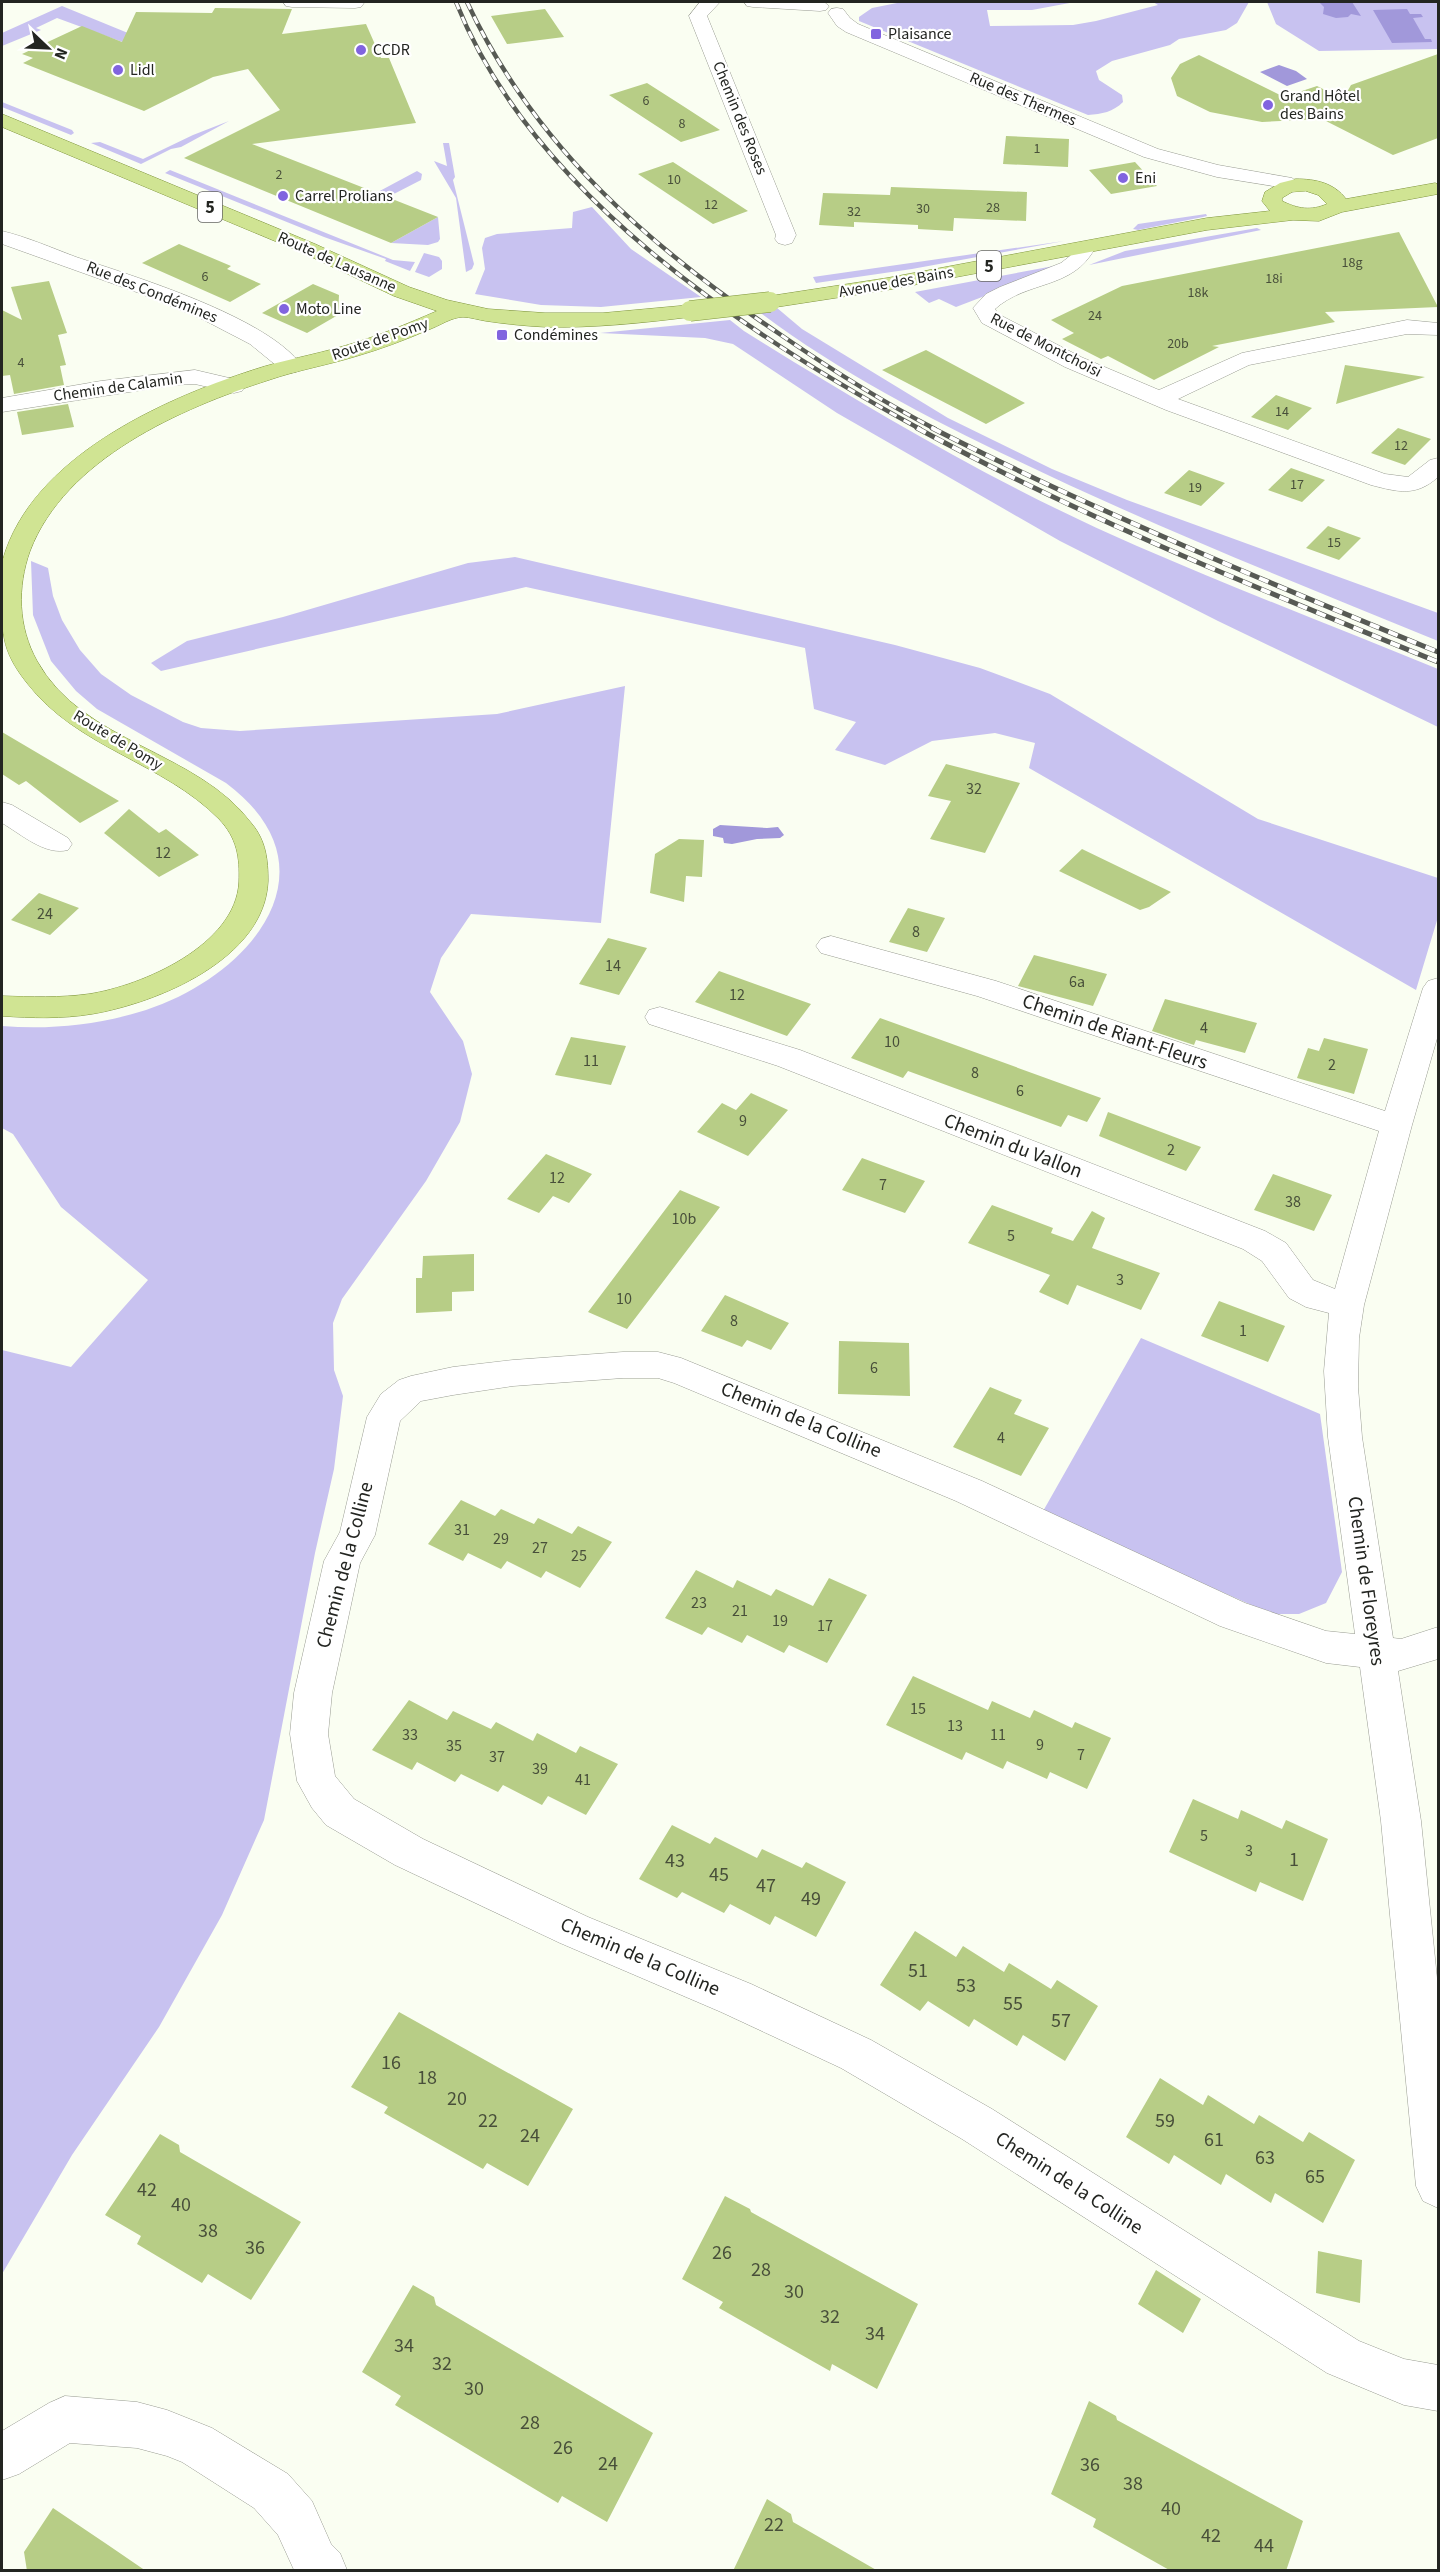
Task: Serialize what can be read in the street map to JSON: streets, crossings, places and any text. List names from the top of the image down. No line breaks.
{"streets":{"main road":["5","Route de Lausanne","Avenue des Bains","Route de Pomy"],"street":["Rue des Thermes","Chemin des Roses","Rue des Condémines","Rue de Montchoisi","Chemin de Calamin","Chemin de Riant-Fleurs","Chemin du Vallon","Chemin de la Colline","Chemin de Floreyres"]},"crossings":[["Rue des Thermes","5"],["5","Avenue des Bains"],["Route de Lausanne","Avenue des Bains"],["Route de Lausanne","Route de Pomy"],["Avenue des Bains","Rue de Montchoisi"],["Rue des Condémines","Route de Pomy"],["Route de Pomy","Chemin de Calamin"],["Chemin de Riant-Fleurs","Chemin de Floreyres"],["Chemin du Vallon","Chemin de Floreyres"],["Chemin de la Colline","Chemin de Floreyres"]],"places":{"transit":["Plaisance","Condémines"],"other":["CCDR","Lidl","Grand Hôtel des Bains","Eni","Carrel Prolians","Moto Line"]},"house_numbers":["6","8","1","2","10","12","28","30","32","18g","6","18i","18k","24","20b","4","14","12","17","19","15","32","12","24","8","14","6a","12","4","10","11","2","8","6","9","2","12","7","38","10b","5","3","10","8","1","6","4","31","29","27","25","23","21","19","17","15","13","33","11","9","35","7","37","39","41","5","3","1","43","45","47","49","51","53","55","57","16","18","20","22","59","24","61","63","65","42","40","38","36","26","28","30","32","34","34","32","30","28","26","24","36","38","40","22","42","44"],"north":"bottom right"}
